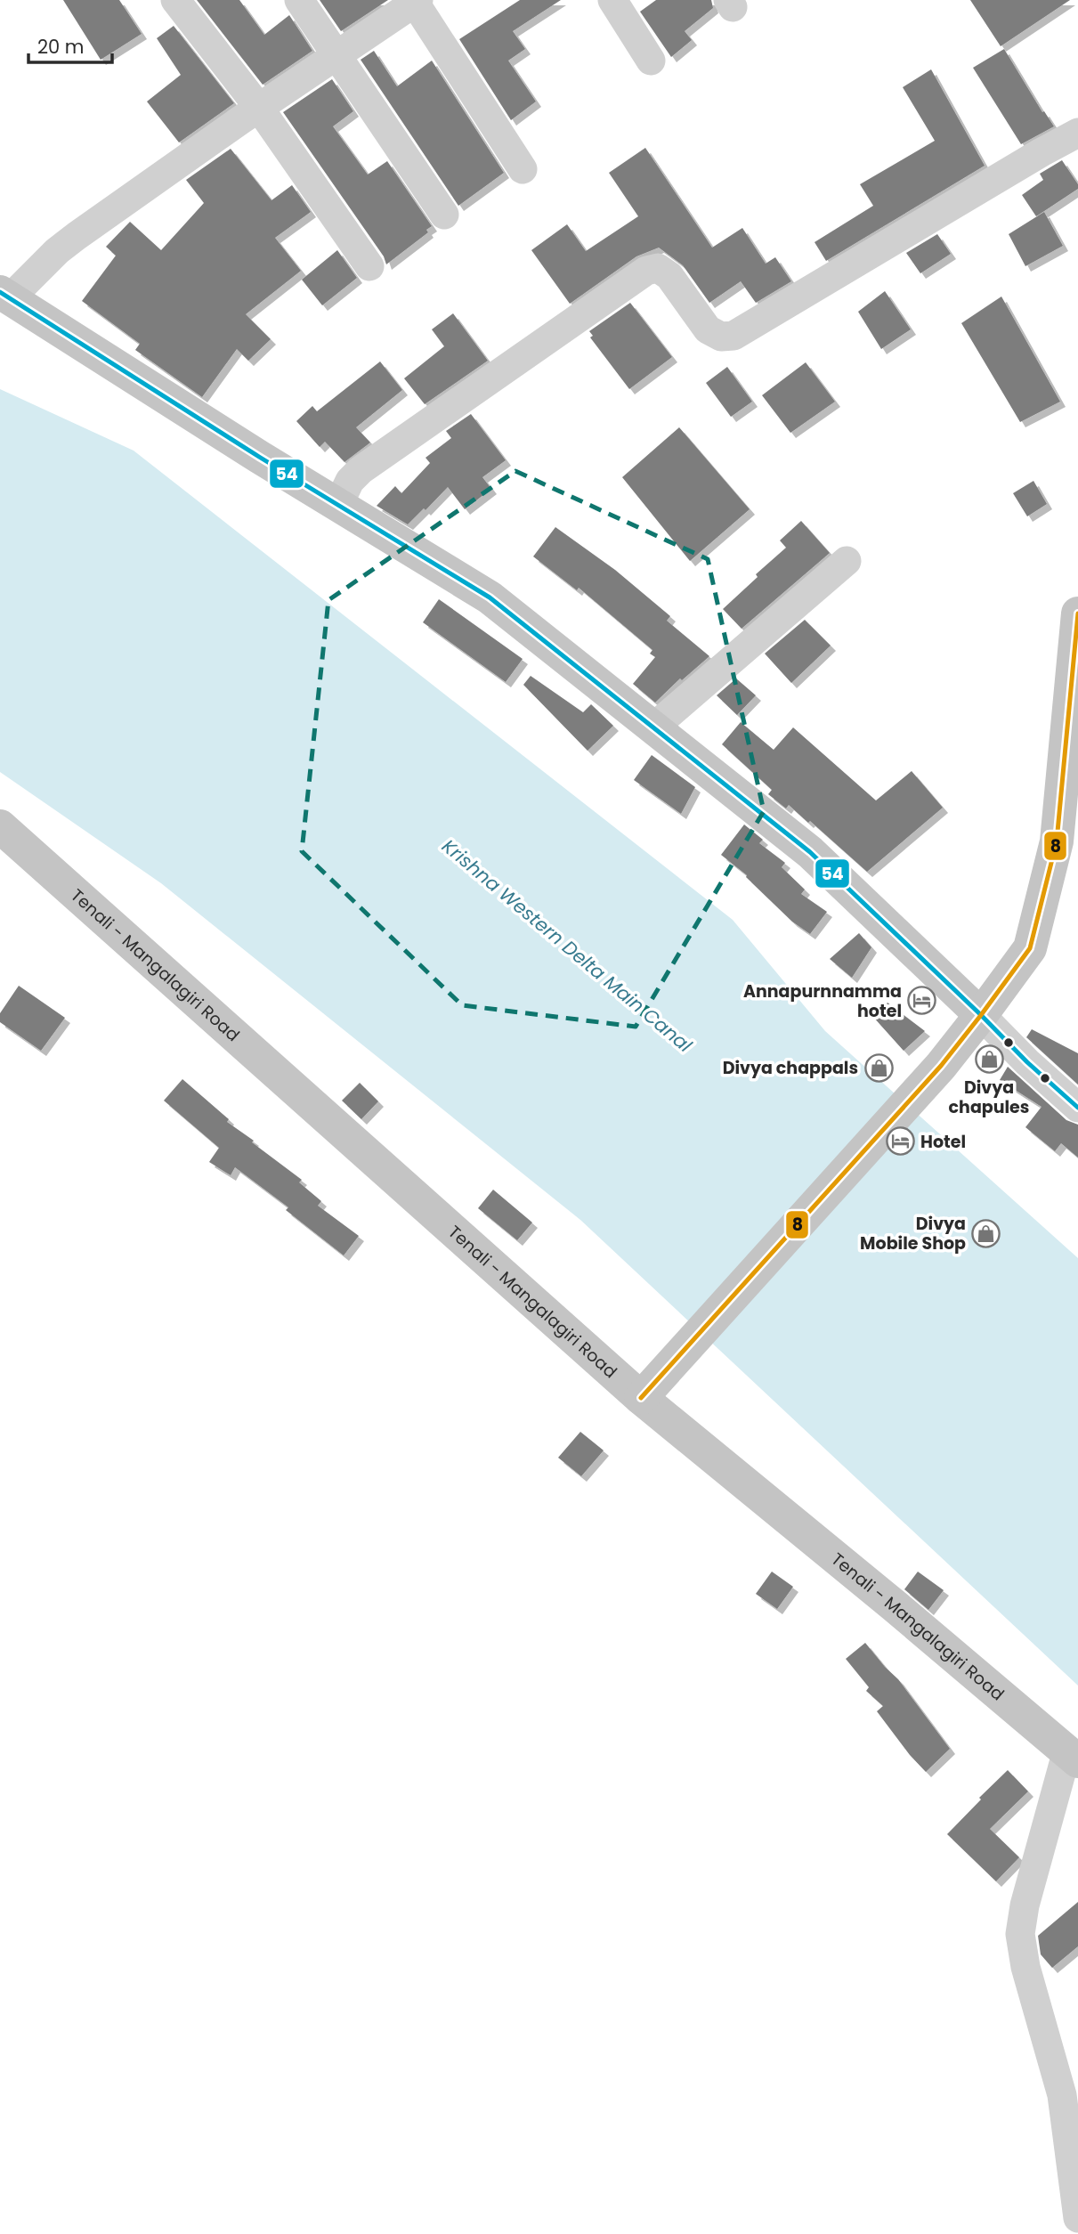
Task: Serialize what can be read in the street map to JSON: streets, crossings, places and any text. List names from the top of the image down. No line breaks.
{"streets":{"main road":["Tenali - Mangalagiri Road"]},"water":["Krishna Western Delta Main Canal"],"places":{"hotel":["Annapurnnamma hotel","Hotel"],"shop":["Divya chapules","Divya chappals","Divya Mobile Shop"]},"lines":["transit line 54","transit line 8"],"scale_bar":"20 m"}
